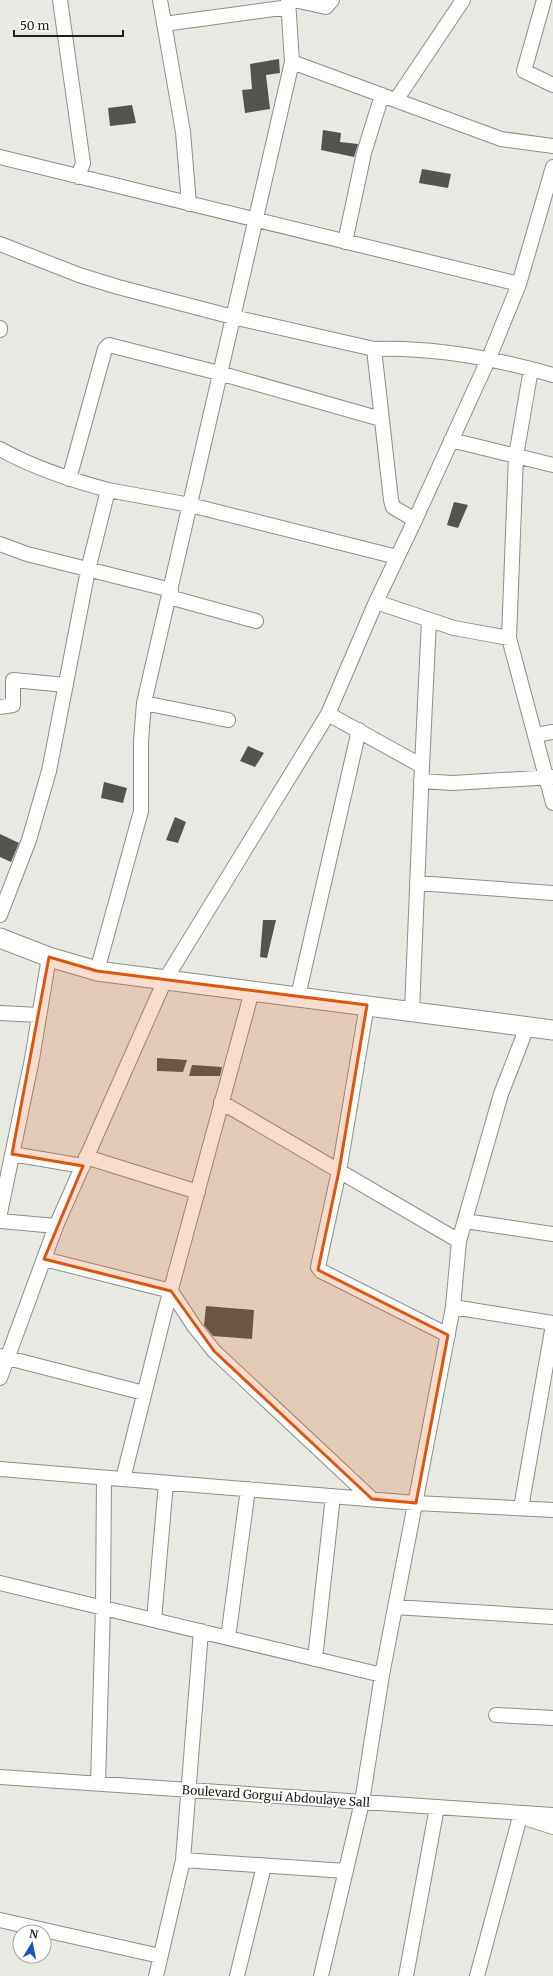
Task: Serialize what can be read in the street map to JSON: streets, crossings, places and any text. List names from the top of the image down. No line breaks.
{"streets":{"street":["Boulevard Gorgui Abdoulaye Sall"]},"scale_bar":"50 m","north":"top"}
